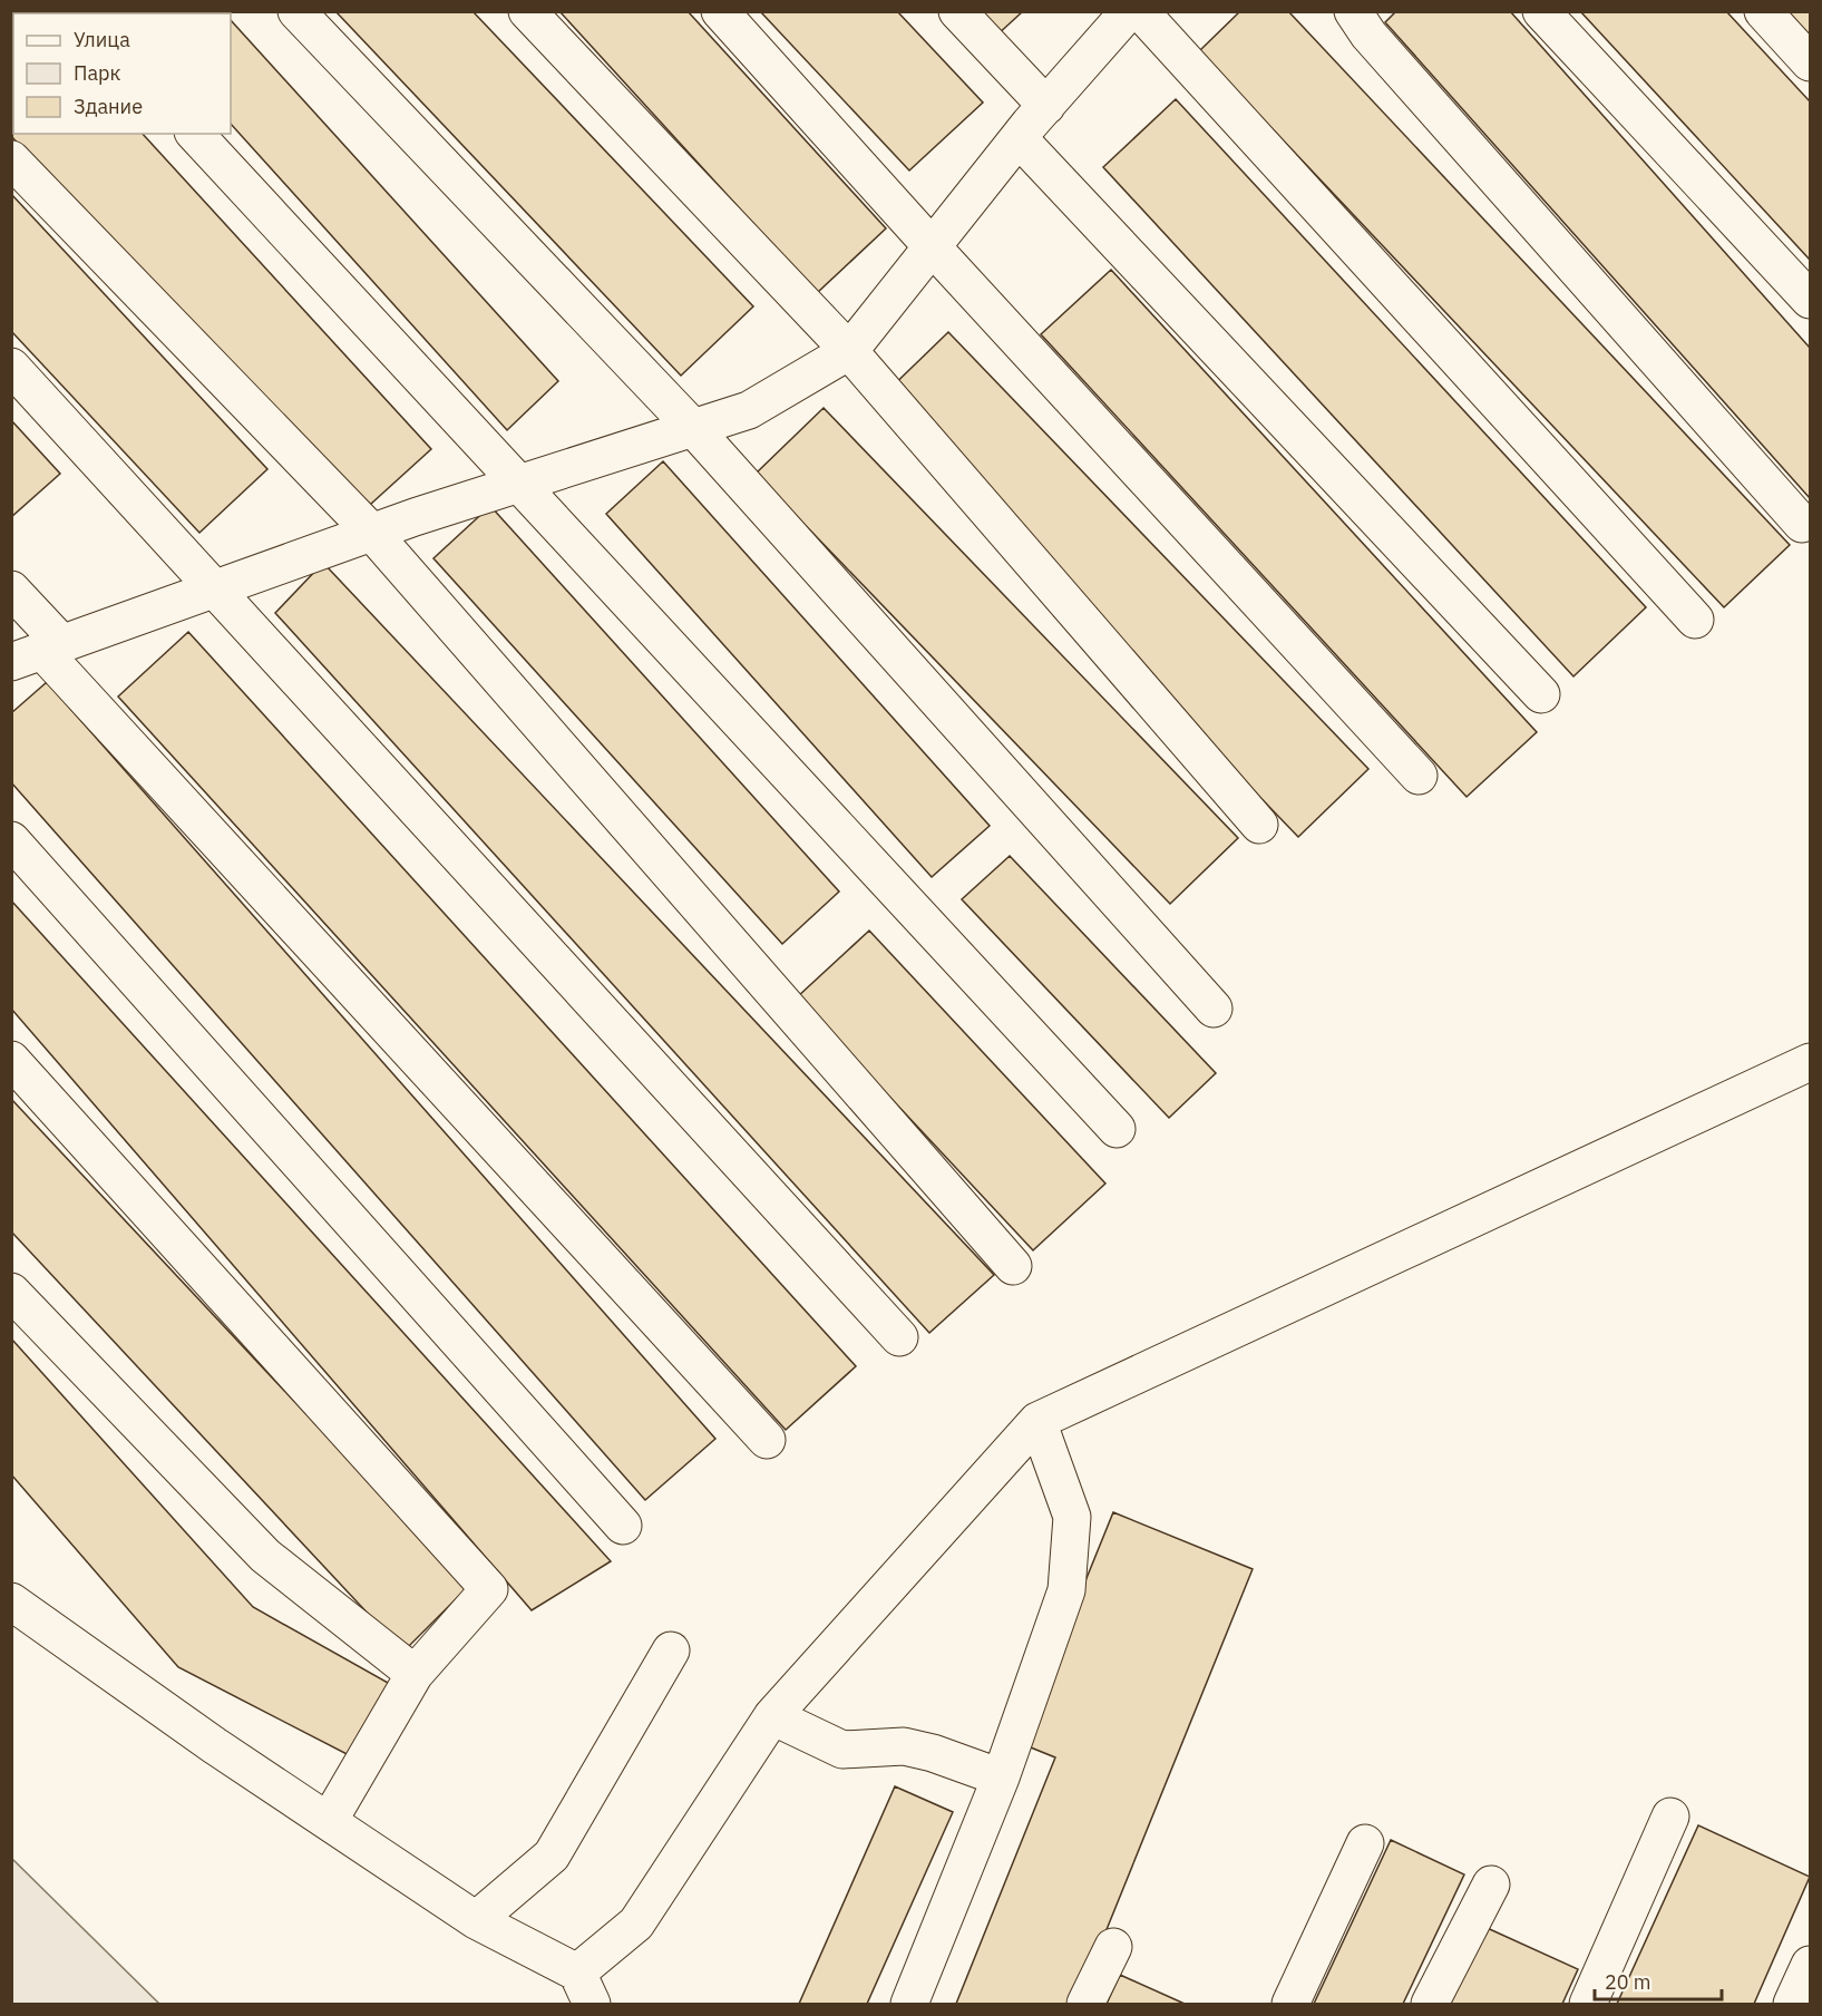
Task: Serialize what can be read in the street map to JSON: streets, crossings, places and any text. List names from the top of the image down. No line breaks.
{"legend":["Улица","Парк","Здание"],"scale_bar":"20 m"}
